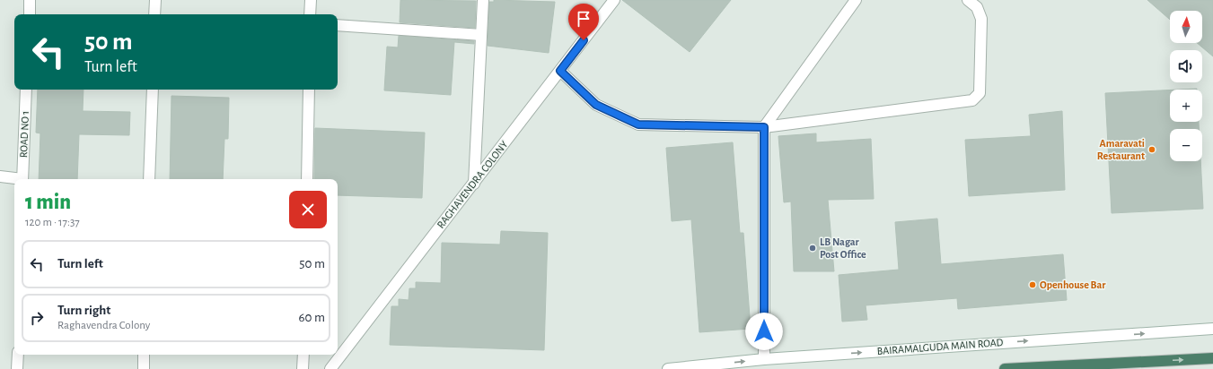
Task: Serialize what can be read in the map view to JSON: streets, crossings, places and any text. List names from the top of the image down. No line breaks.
{"streets":{"street":["ROAD NO 1","RAGHAVENDRA COLONY","BAIRAMALGUDA MAIN ROAD"]},"one_way":["BAIRAMALGUDA MAIN ROAD"],"places":["Amaravati Restaurant","LB Nagar Post Office","Openhouse Bar"],"north":"top","page":{"map_buttons":["+","−"],"turn":["50 m","Turn left"],"heading":["1 min","120 m · 17:37"],"list":[{"name":"Turn left","value":"50 m"},{"name":"Turn right","note":"Raghavendra Colony","value":"60 m"}]}}
